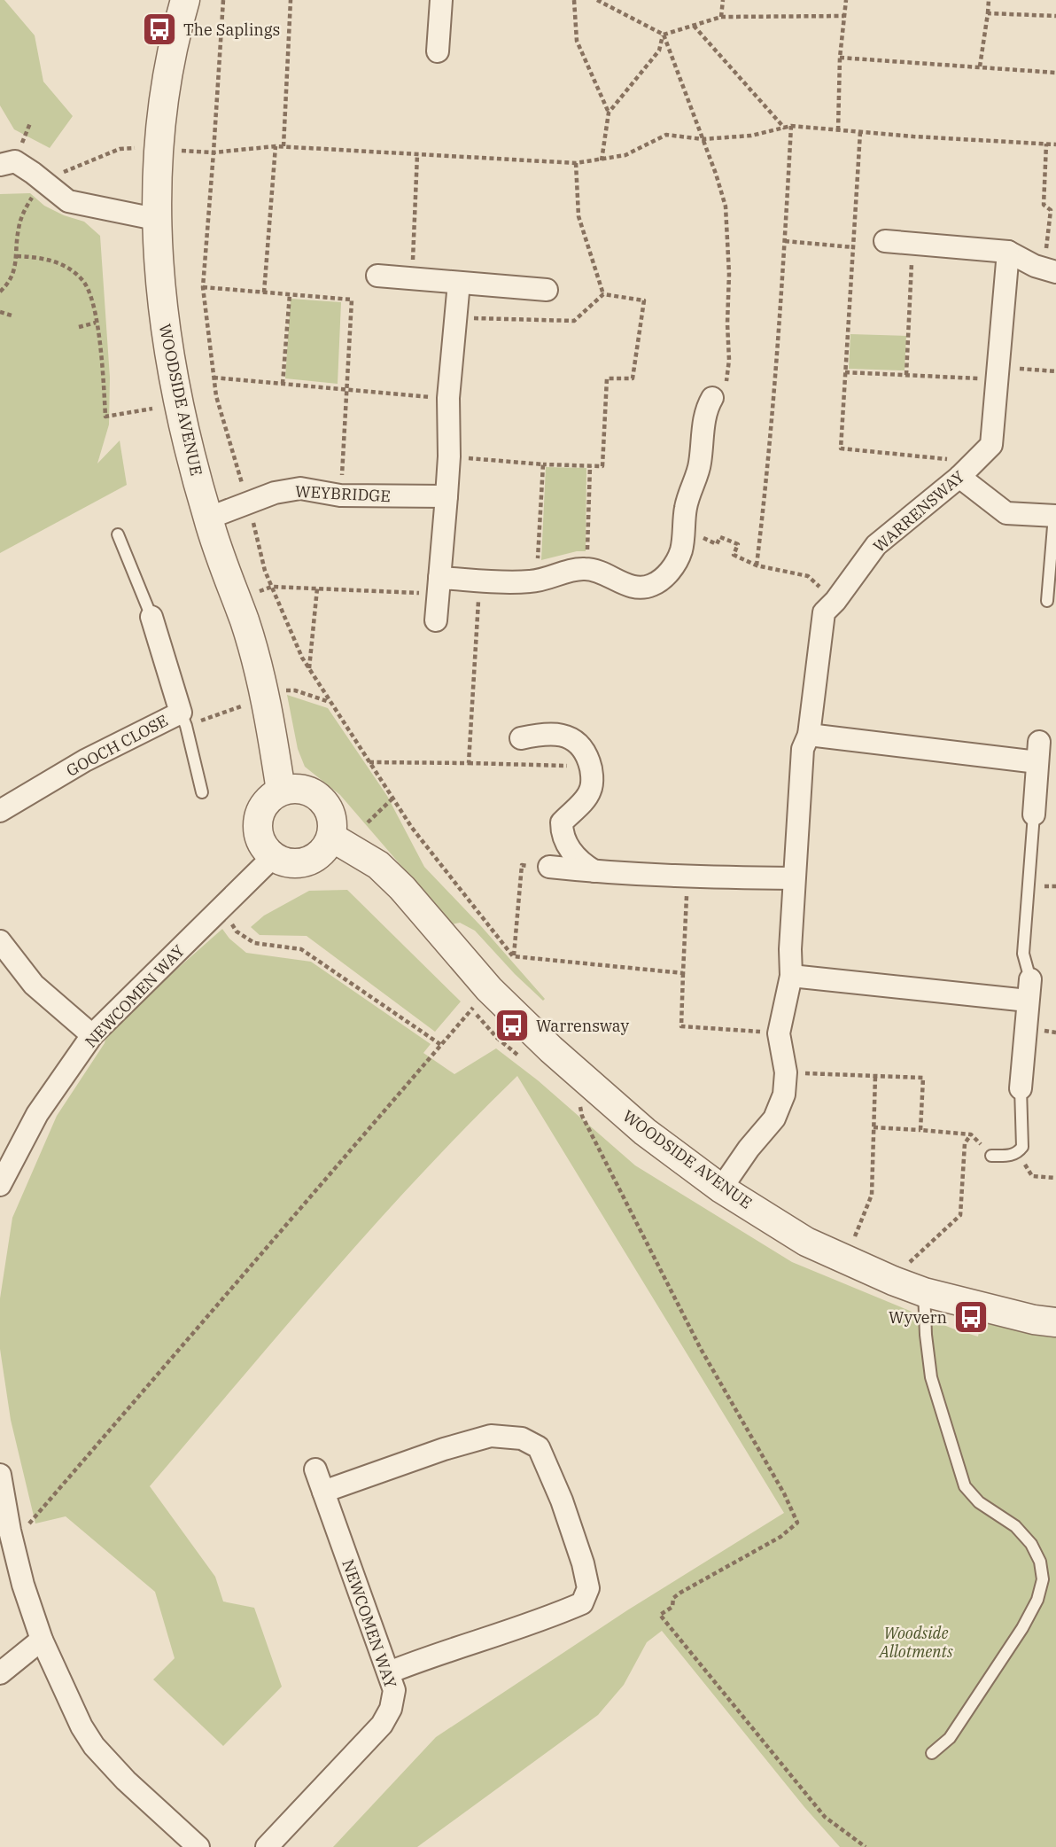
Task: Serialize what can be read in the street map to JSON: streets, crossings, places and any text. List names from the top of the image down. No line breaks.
{"streets":{"street":["WOODSIDE AVENUE","WEYBRIDGE","WARRENSWAY","GOOCH CLOSE","NEWCOMEN WAY"]},"crossings":[["WOODSIDE AVENUE","WEYBRIDGE"],["WOODSIDE AVENUE","WARRENSWAY"],["WOODSIDE AVENUE","NEWCOMEN WAY"]],"parks":["Woodside Allotments"],"places":{"bus stop":["The Saplings","Warrensway","Wyvern"]}}
